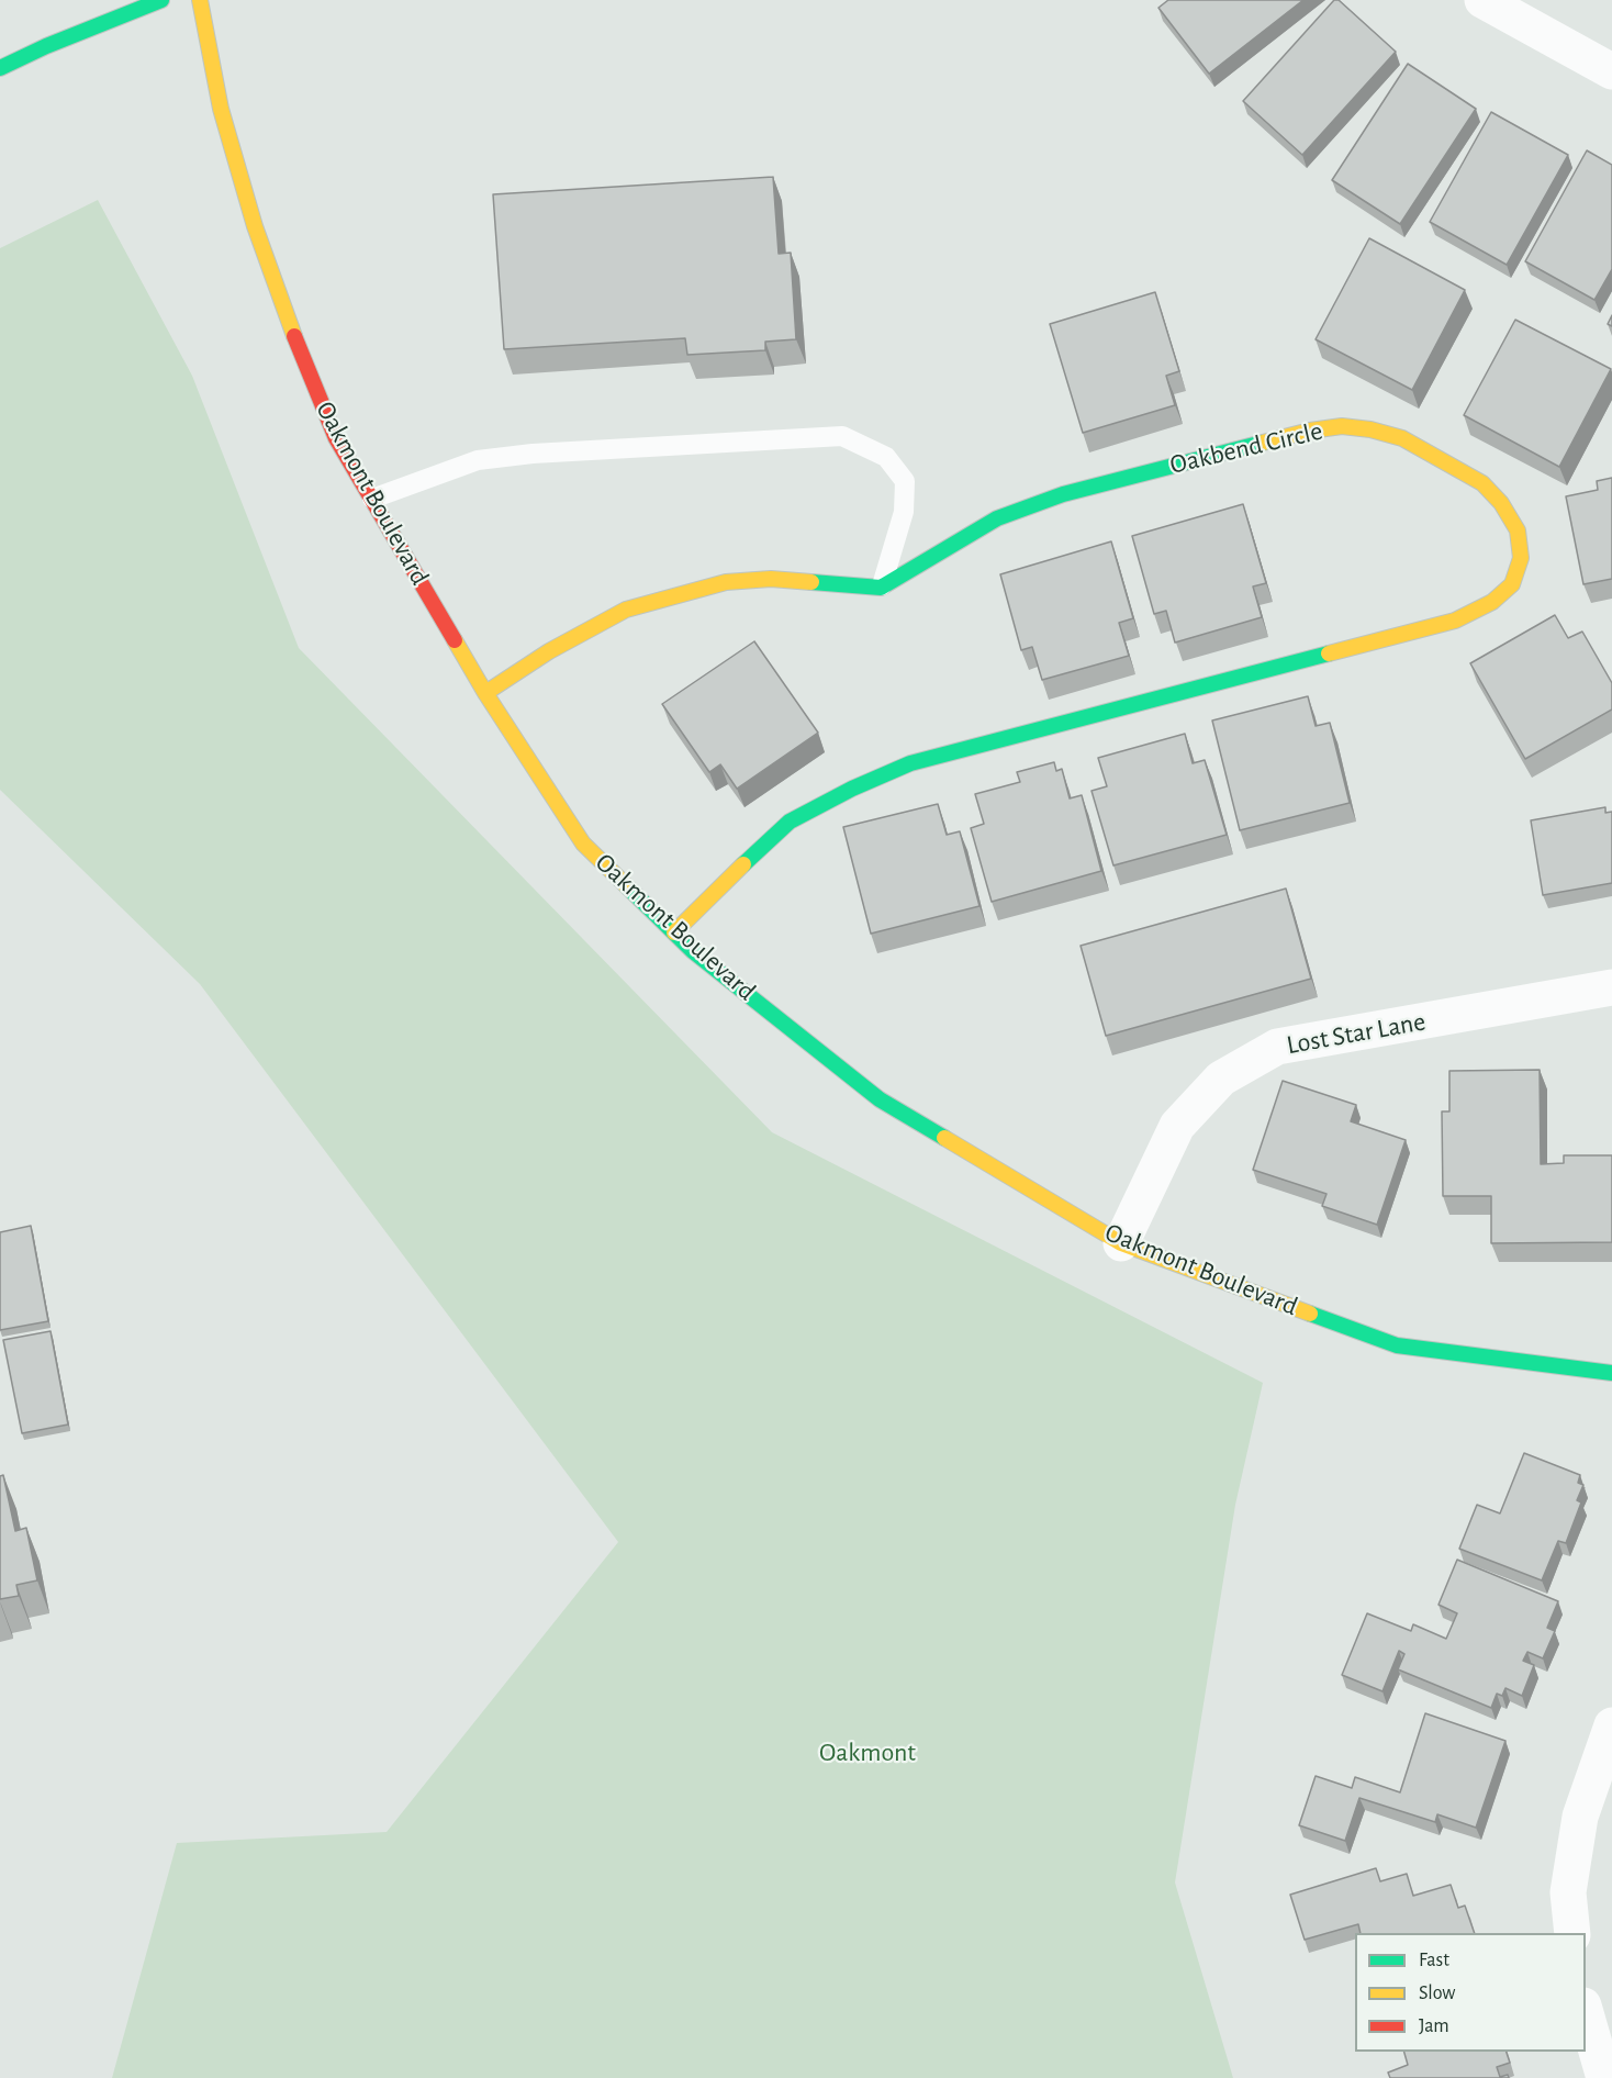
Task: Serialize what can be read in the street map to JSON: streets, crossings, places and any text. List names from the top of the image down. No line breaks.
{"streets":{"street":["Oakbend Circle","Oakmont Boulevard","Lost Star Lane"]},"crossings":[["Oakbend Circle","Oakmont Boulevard"],["Oakmont Boulevard","Lost Star Lane"]],"parks":["Oakmont"],"legend":["Fast","Slow","Jam"]}
